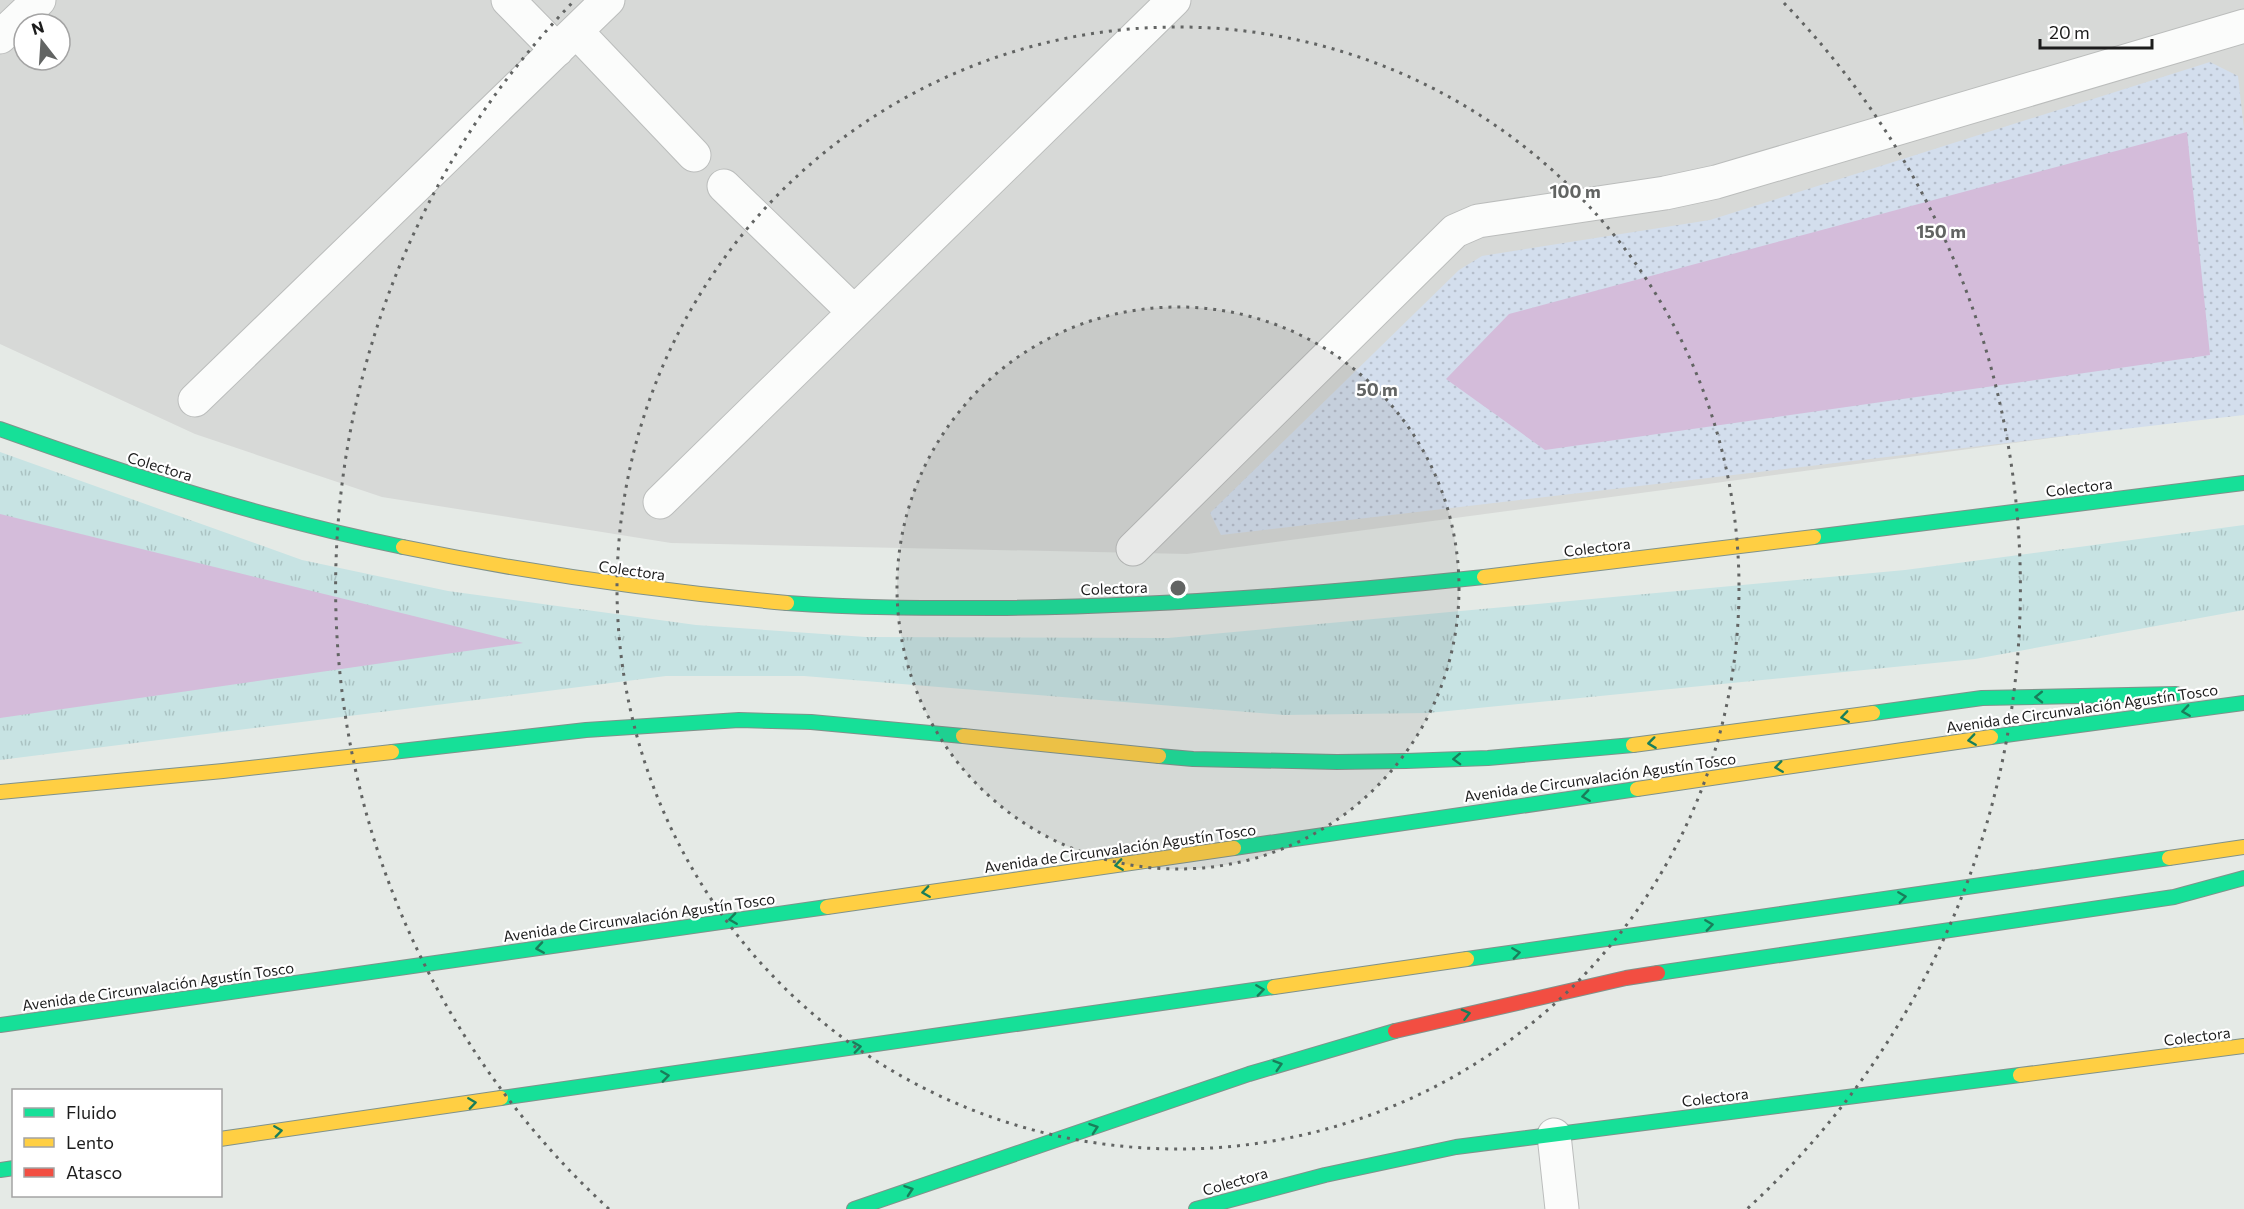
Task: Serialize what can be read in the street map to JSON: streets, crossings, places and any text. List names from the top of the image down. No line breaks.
{"streets":{"main road":["Colectora","Avenida de Circunvalación Agustín Tosco"]},"legend":["Fluido","Lento","Atasco"],"scale_bar":"20 m","north":"top","rings":["100 m","150 m","50 m"]}
